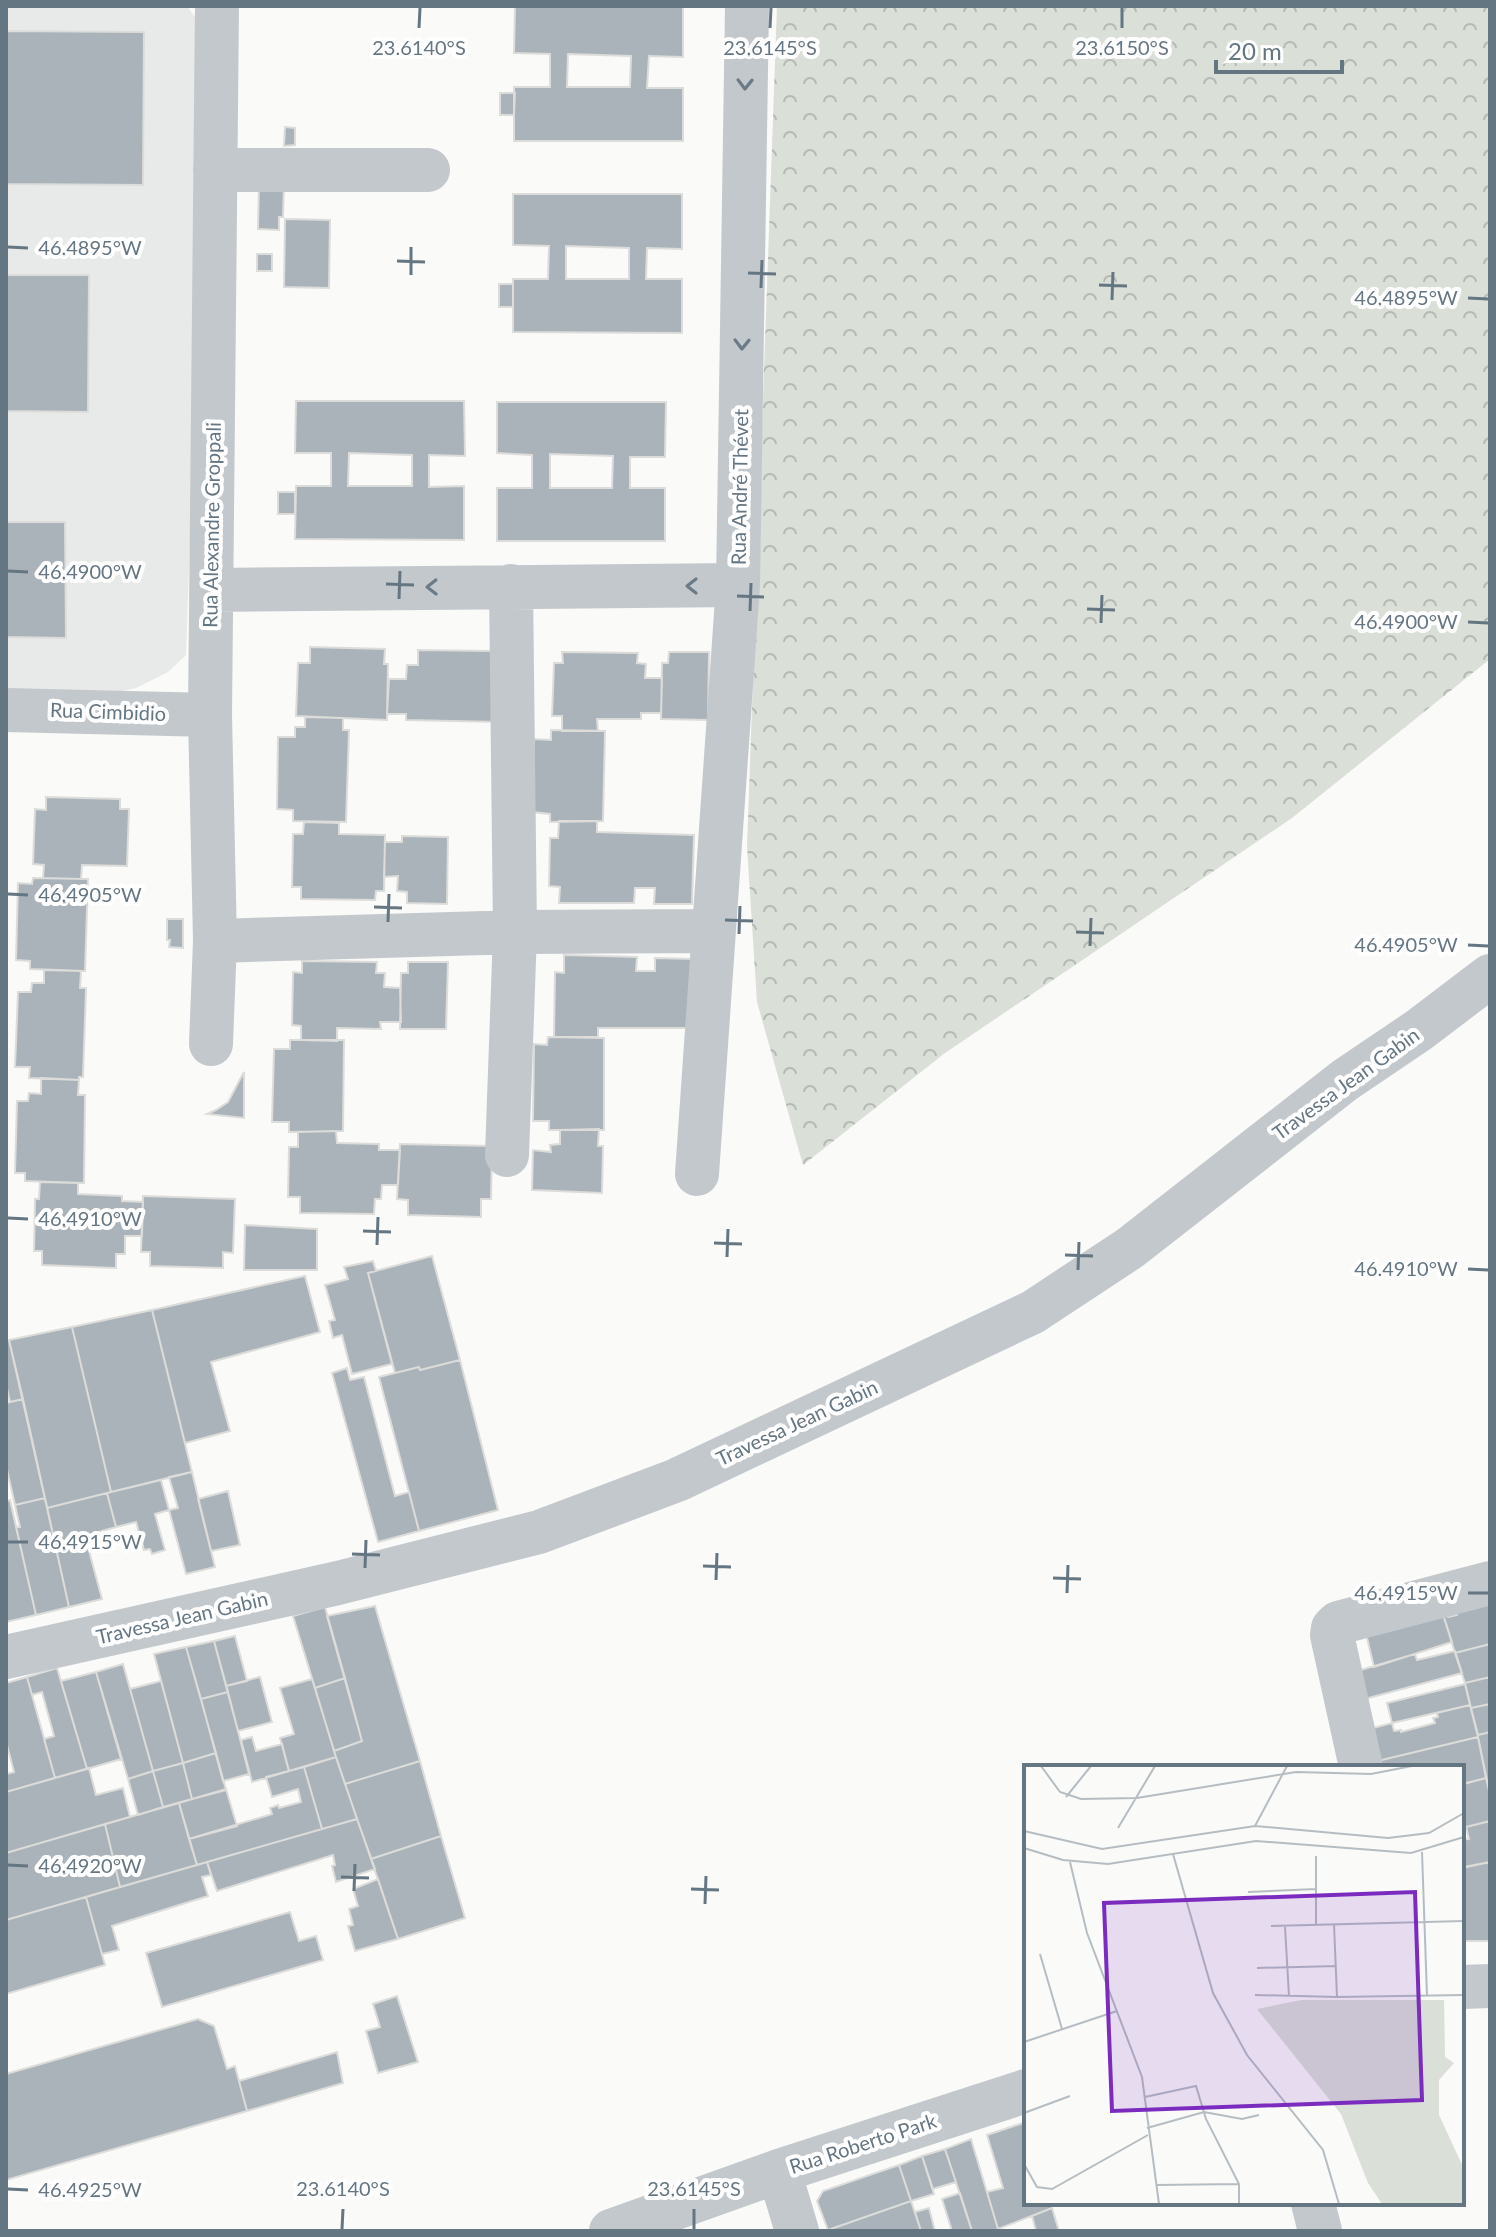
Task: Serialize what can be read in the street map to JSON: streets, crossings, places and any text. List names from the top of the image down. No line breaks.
{"streets":{"street":["Rua André Thévet","Rua Alexandre Groppali","Rua Cimbidio","Travessa Jean Gabin","Rua Roberto Park"]},"crossings":[["Rua André Thévet","Rua Alexandre Groppali"],["Rua Alexandre Groppali","Rua Cimbidio"]],"scale_bar":"20 m","coordinates":["23.6140°S","23.6145°S","23.6150°S","46.4895°W","46.4900°W","46.4905°W","46.4910°W","46.4915°W","46.4920°W","46.4925°W"]}
